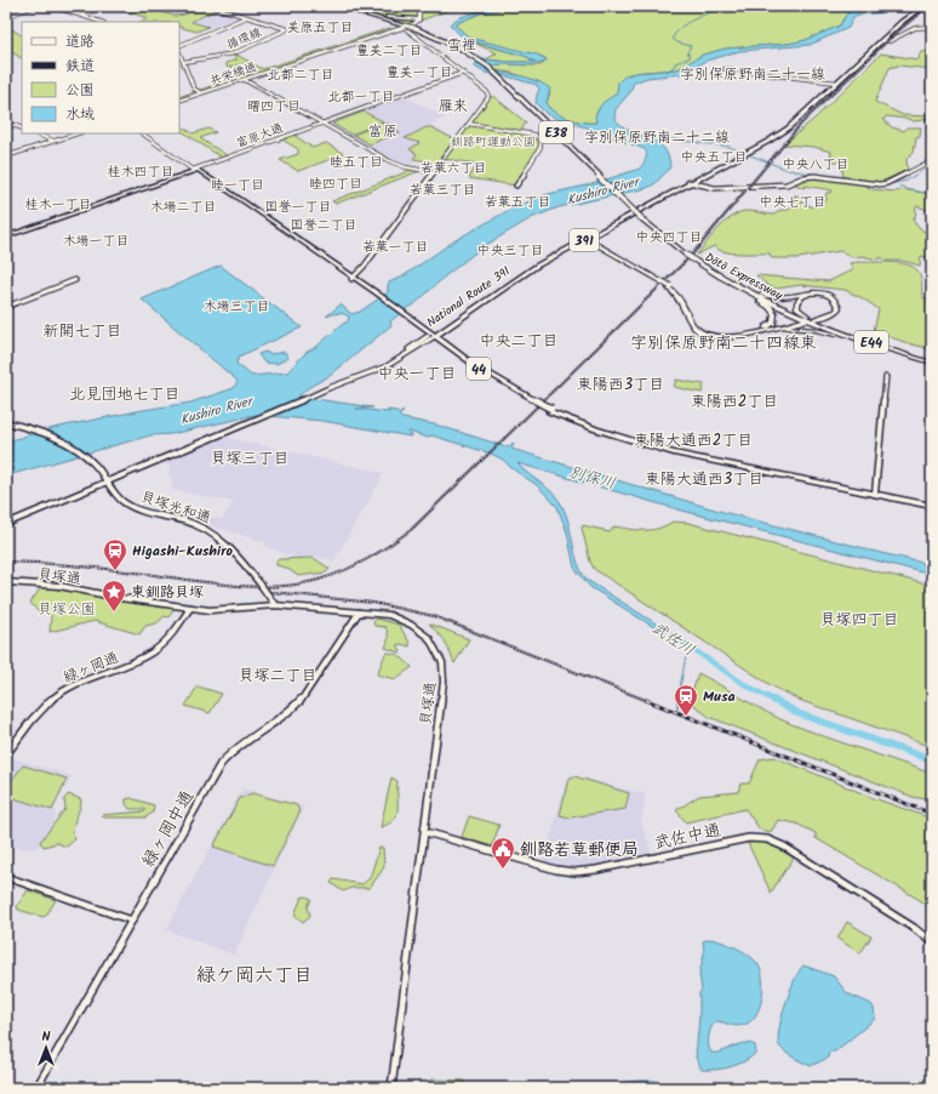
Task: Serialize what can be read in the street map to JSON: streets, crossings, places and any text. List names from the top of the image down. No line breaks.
{"streets":{"highway":["E38","391","Dōtō Expressway","E44","44"],"street":["循環線","共栄橋通","富原大通","貝塚光和通","貝塚通","緑ヶ岡通","緑ヶ岡中通","武佐中通"]},"crossings":[["共栄橋通","Dōtō Expressway"],["富原大通","44"],["391","44"],["貝塚光和通","貝塚通"],["貝塚通","緑ヶ岡通"],["貝塚通","緑ヶ岡中通"],["貝塚通","武佐中通"]],"districts":["美原五丁目","雪裡","豊美二丁目","豊美一丁目","北都二丁目","字別保原野南二十一線","北都一丁目","曙四丁目","雁来","富原","字別保原野南二十二線","中央五丁目","睦五丁目","中央八丁目","若葉六丁目","桂木四丁目","睦四丁目","睦一丁目","若葉三丁目","若葉五丁目","中央七丁目","桂木一丁目","木場二丁目","国誉一丁目","国誉二丁目","中央四丁目","木場一丁目","若葉一丁目","中央三丁目","木場三丁目","新開七丁目","中央二丁目","字別保原野南二十四線東","中央一丁目","東陽西3丁目","北見団地七丁目","東陽西2丁目","東陽大通西2丁目","貝塚三丁目","東陽大通西3丁目","貝塚四丁目","貝塚二丁目","緑ケ岡六丁目"],"water":["Kushiro River","別保川","武佐川"],"parks":["釧路町運動公園","貝塚公園"],"places":{"station":["Higashi-Kushiro","Musa"],"place":["東釧路貝塚"],"public building":["釧路若草郵便局"]},"legend":["道路","鉄道","公園","水域"],"north":"top"}
